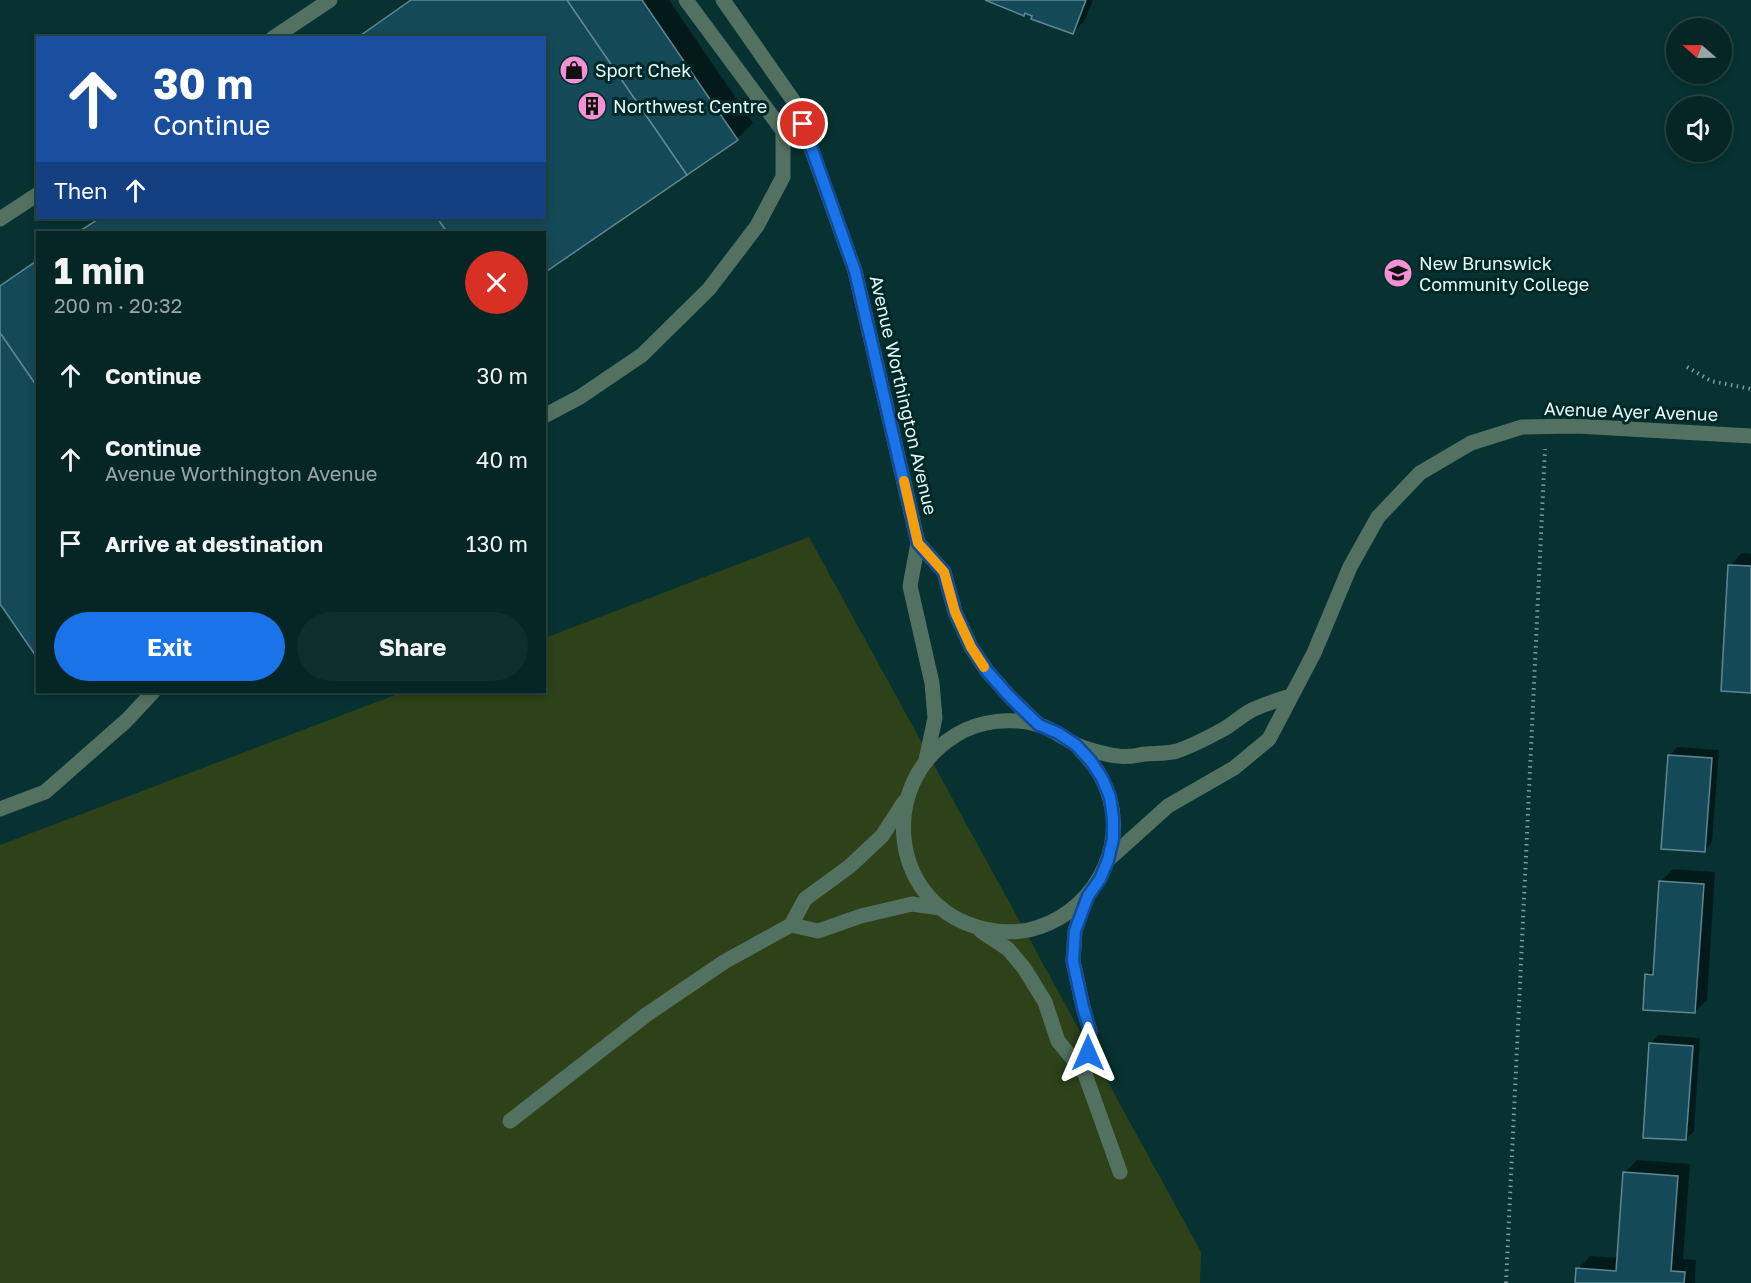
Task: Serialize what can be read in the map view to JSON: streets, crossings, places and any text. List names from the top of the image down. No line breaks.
{"streets":{"street":["Avenue Worthington Avenue","Avenue Ayer Avenue"]},"crossings":[["Avenue Worthington Avenue","Avenue Ayer Avenue"]],"places":{"shop":["Sport Chek"],"building":["Northwest Centre"],"school or university":["New Brunswick Community College"]},"north":"left","page":{"turn":["30 m","Continue"],"then":"Then","heading":["1 min","200 m · 20:32"],"list":[{"name":"Continue","value":"30 m"},{"name":"Continue","note":"Avenue Worthington Avenue","value":"40 m"},{"name":"Arrive at destination","value":"130 m"}],"buttons":["Exit","Share"]}}
